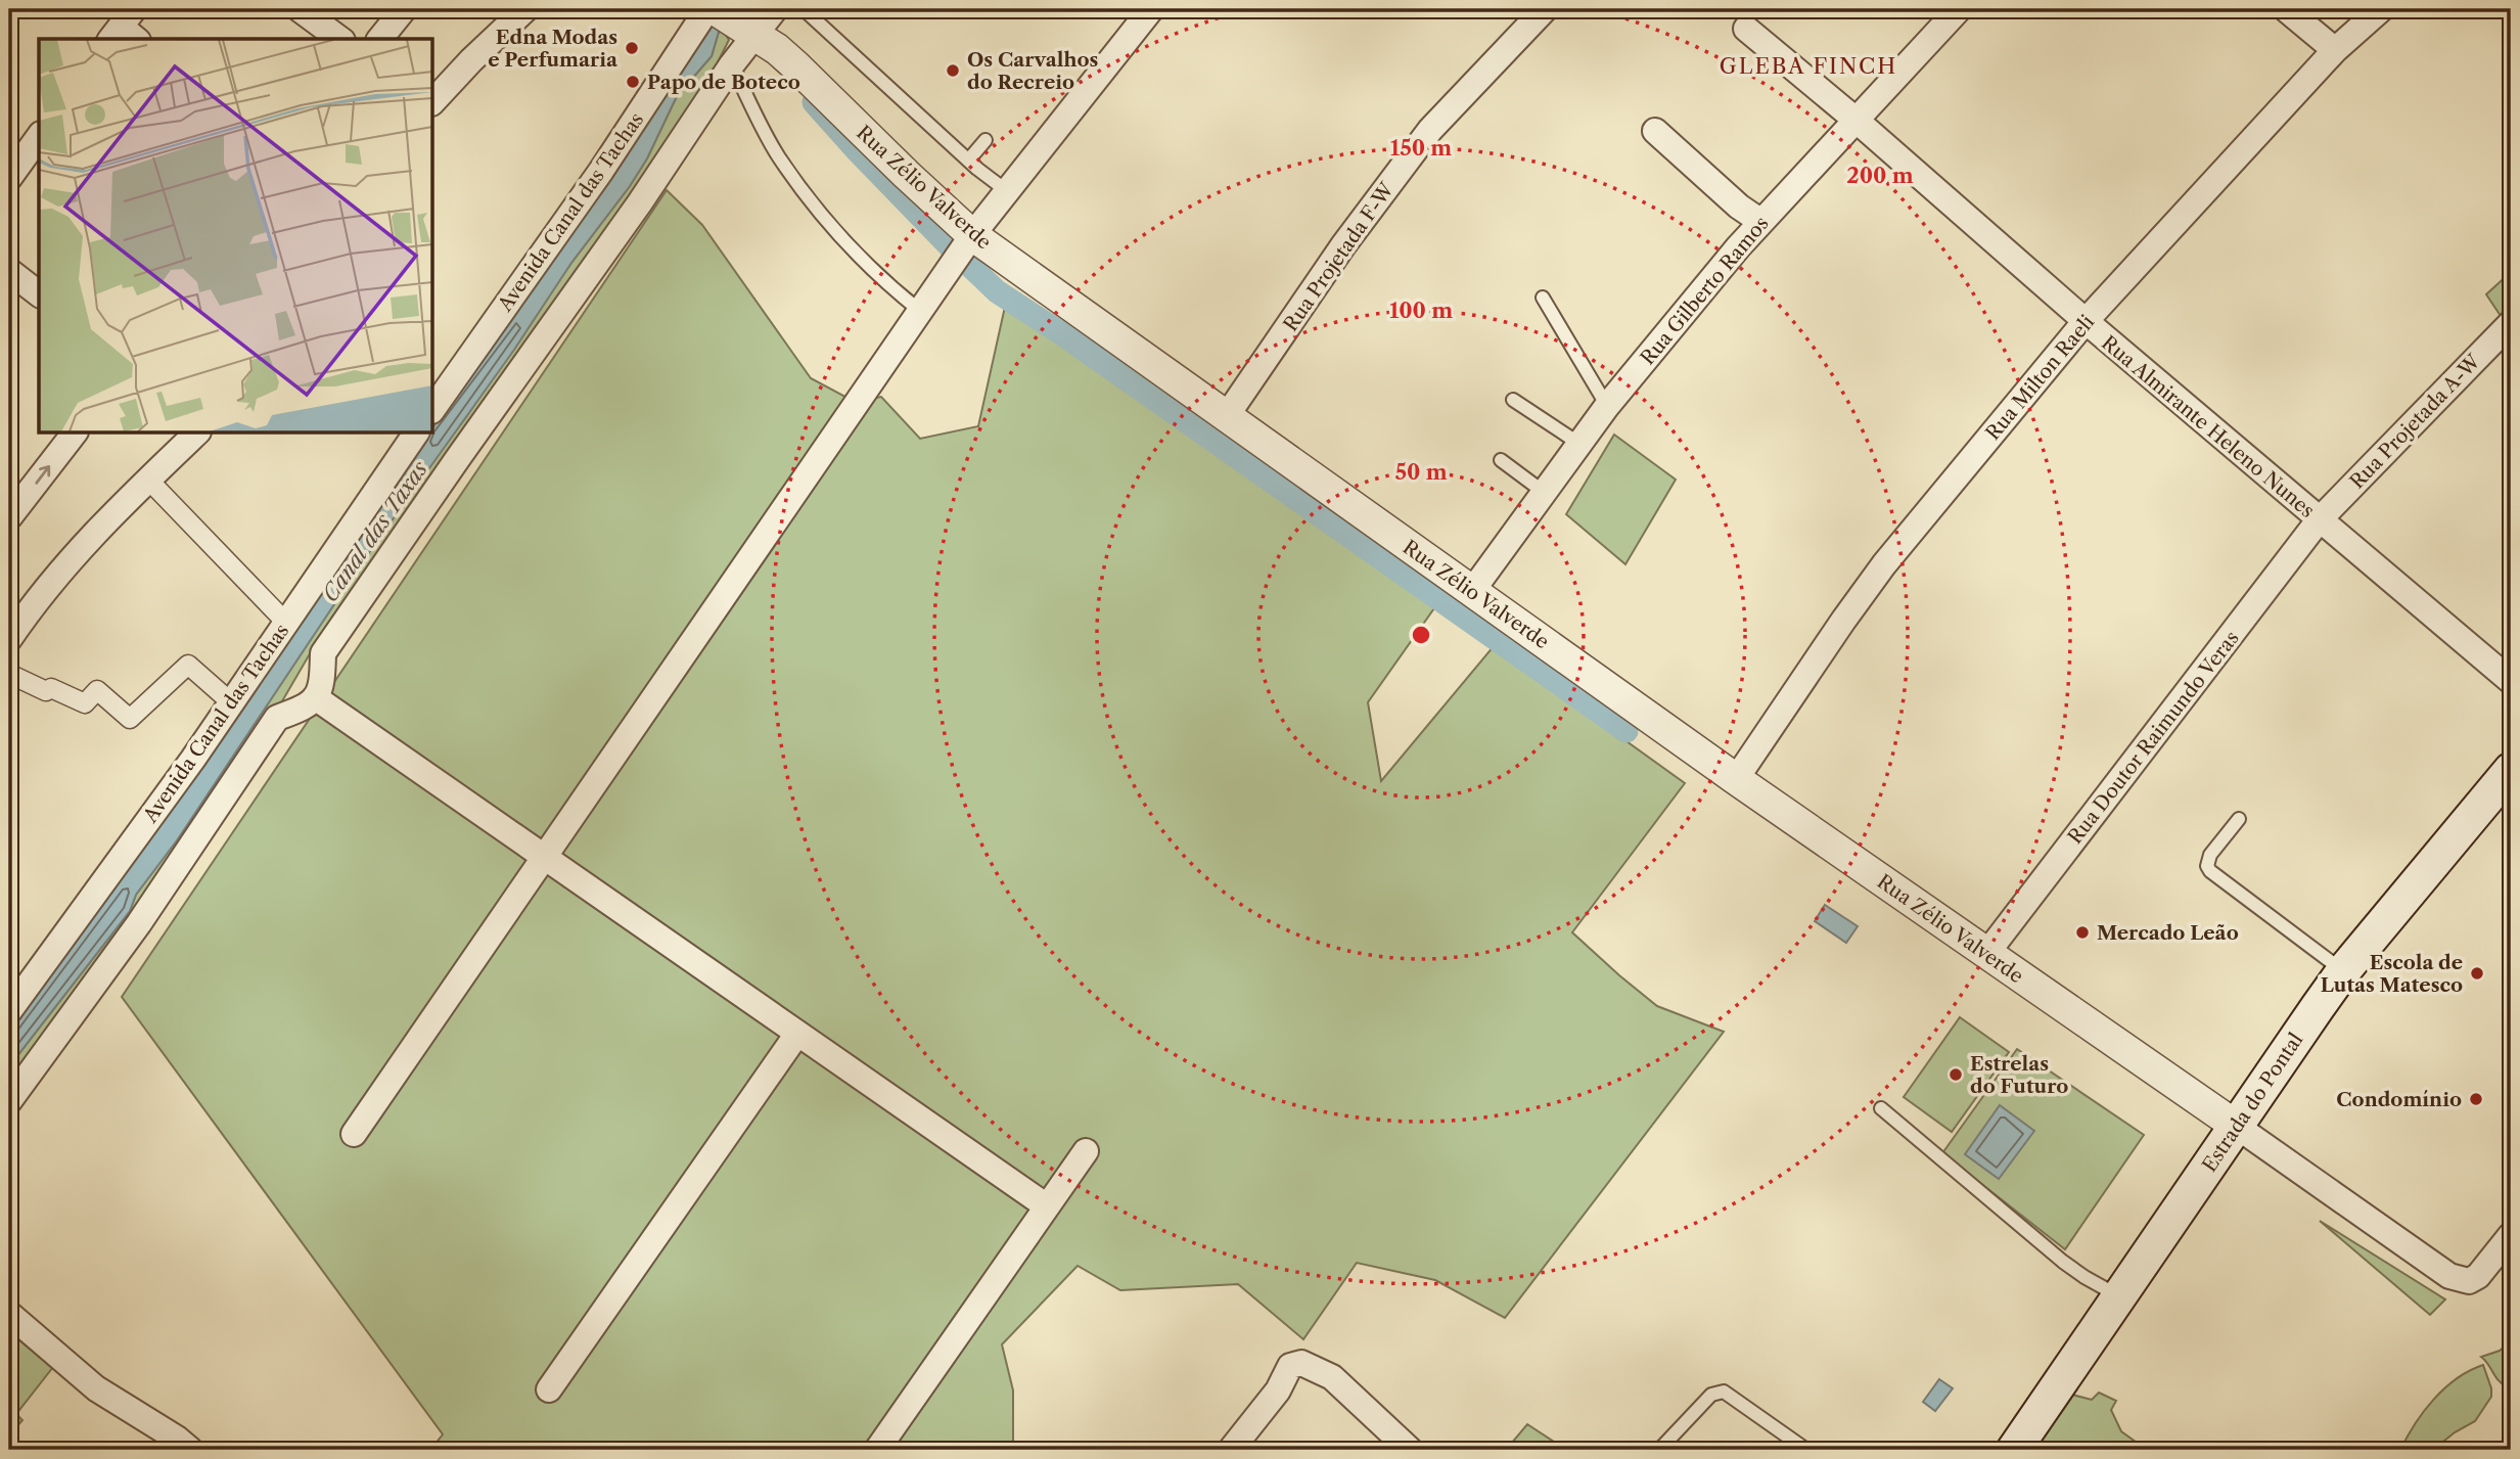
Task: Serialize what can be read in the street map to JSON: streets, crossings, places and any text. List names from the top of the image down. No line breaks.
{"streets":{"main road":["Estrada do Pontal"],"street":["Rua Zélio Valverde","Avenida Canal das Tachas","Rua Projetada F-W","Rua Gilberto Ramos","Rua Milton Raeli","Rua Projetada A-W","Rua Almirante Heleno Nunes","Rua Doutor Raimundo Veras"]},"crossings":[["Rua Zélio Valverde","Rua Projetada F-W"],["Rua Zélio Valverde","Rua Gilberto Ramos"],["Rua Zélio Valverde","Rua Milton Raeli"],["Rua Zélio Valverde","Rua Doutor Raimundo Veras"],["Rua Zélio Valverde","Estrada do Pontal"],["Rua Gilberto Ramos","Rua Almirante Heleno Nunes"],["Rua Milton Raeli","Rua Almirante Heleno Nunes"],["Rua Projetada A-W","Rua Almirante Heleno Nunes"],["Rua Projetada A-W","Rua Doutor Raimundo Veras"],["Rua Almirante Heleno Nunes","Rua Doutor Raimundo Veras"]],"districts":["GLEBA FINCH"],"water":["Canal das Taxas"],"places":["Edna Modas e Perfumaria","Os Carvalhos do Recreio","Papo de Boteco","Mercado Leão","Escola de Lutas Matesco","Estrelas do Futuro","Condomínio"],"rings":["150 m","200 m","100 m","50 m"]}
